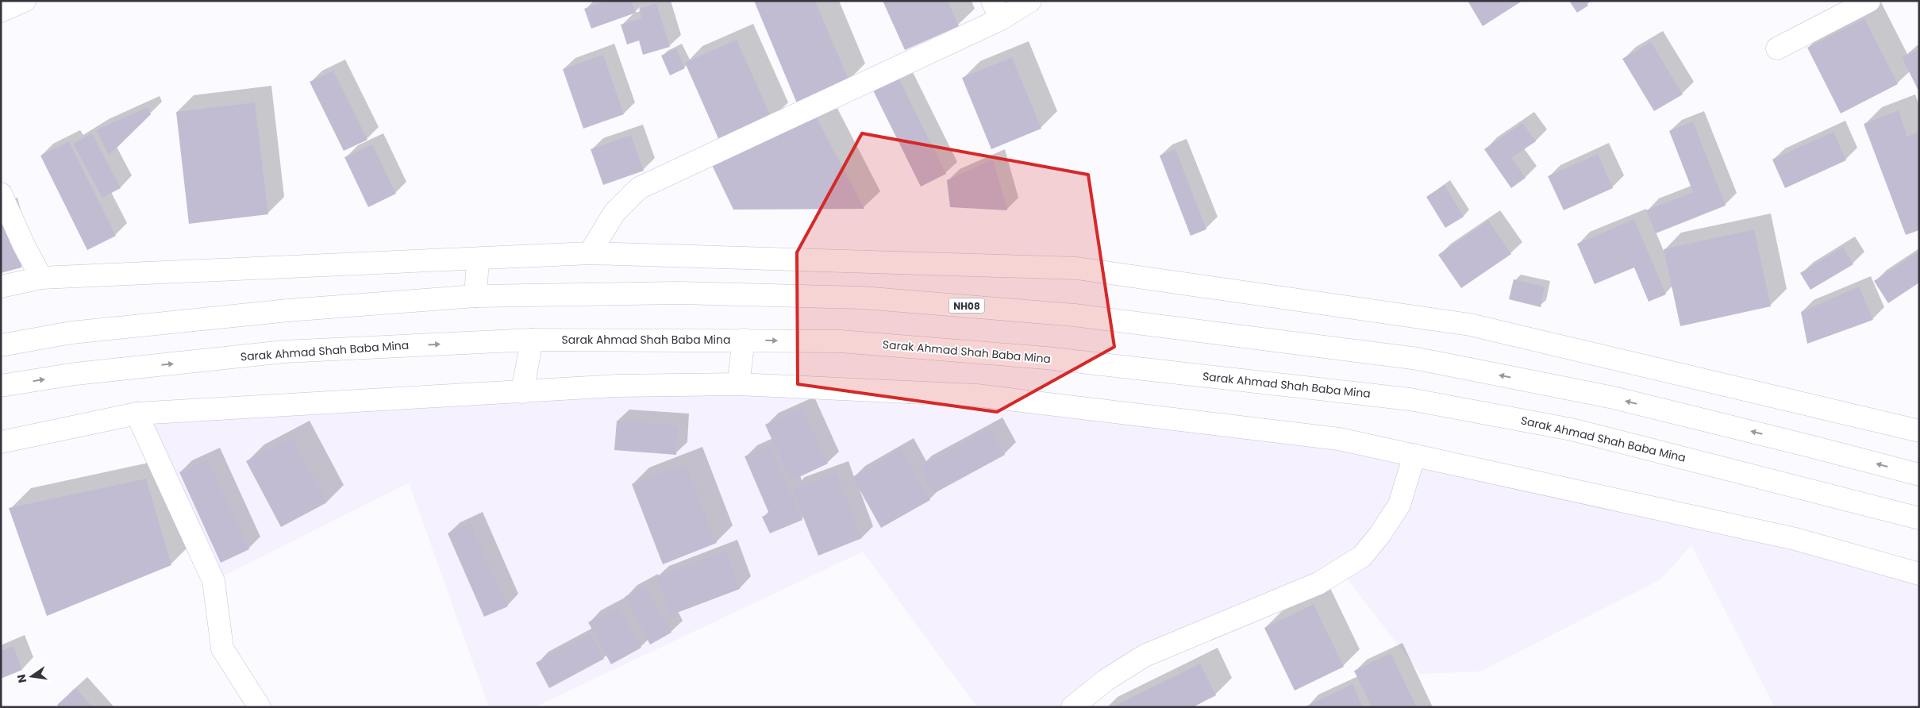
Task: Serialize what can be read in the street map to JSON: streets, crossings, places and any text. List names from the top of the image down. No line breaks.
{"streets":{"main road":["NH08","Sarak Ahmad Shah Baba Mina"]},"north":"left"}
